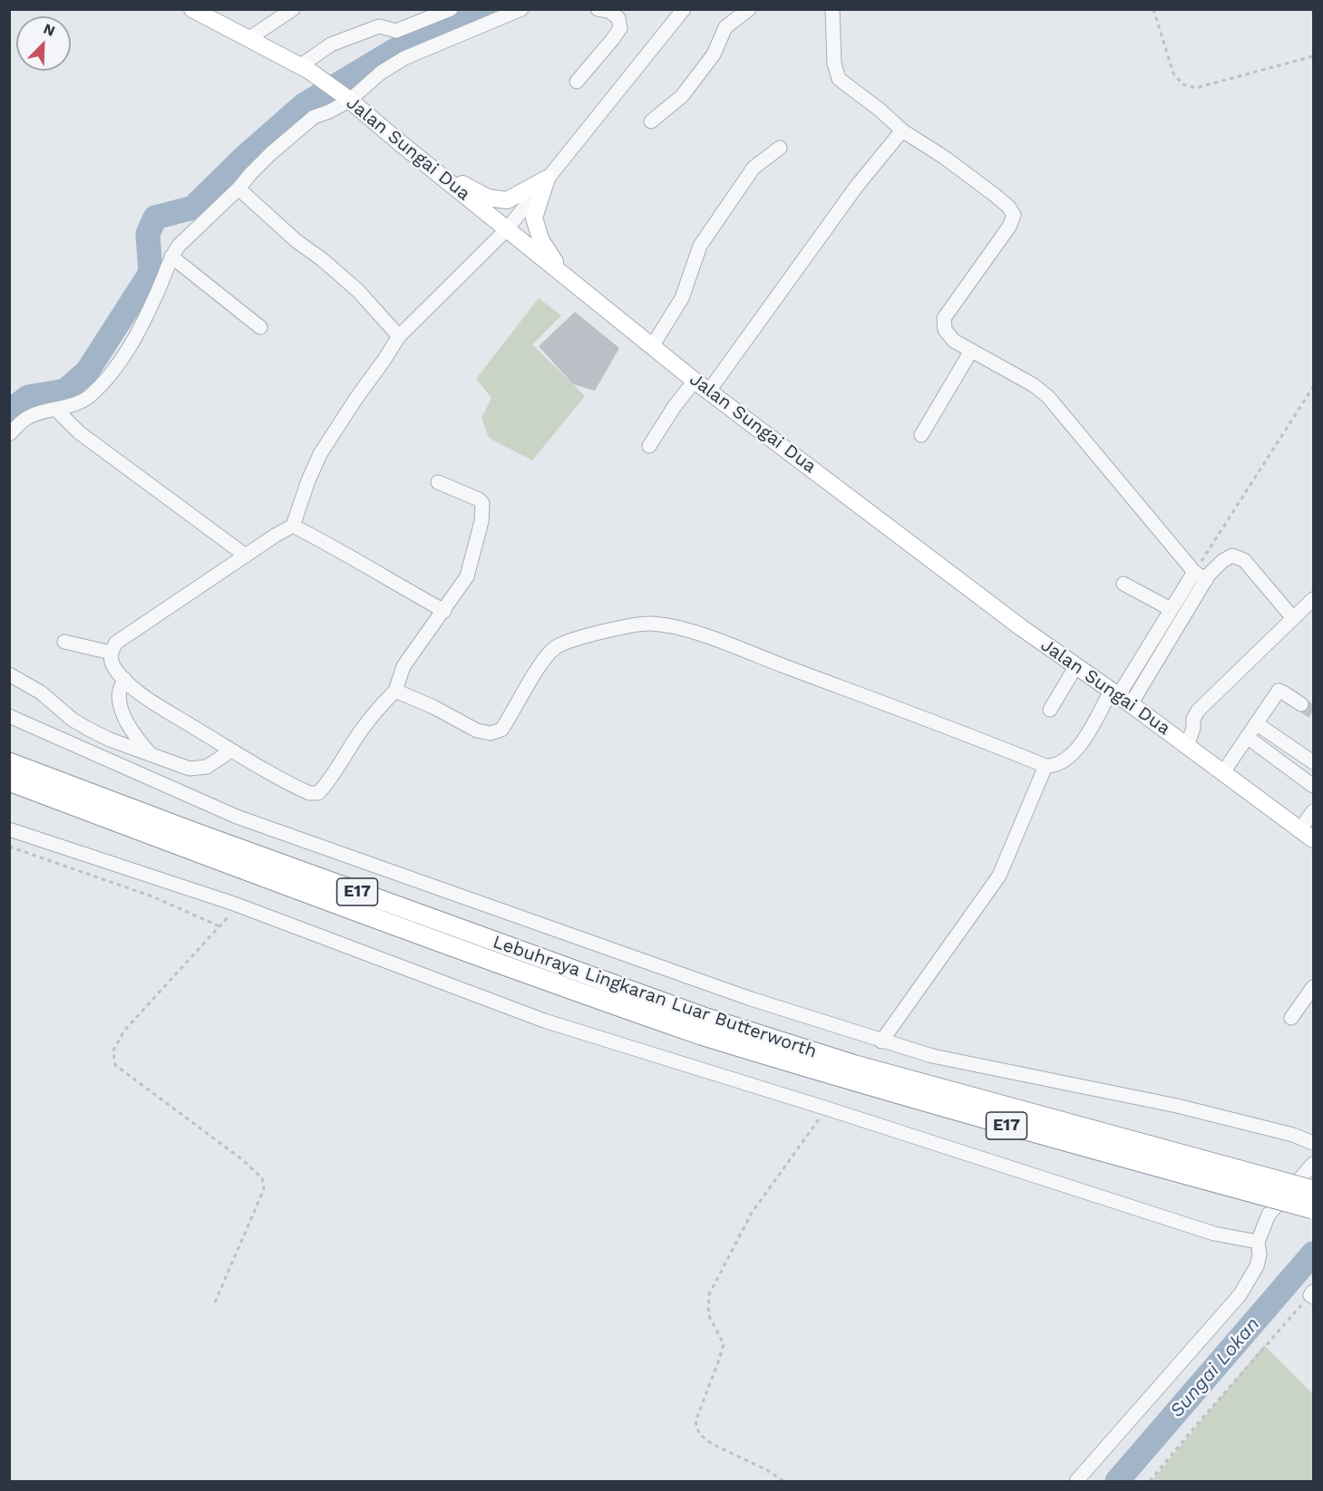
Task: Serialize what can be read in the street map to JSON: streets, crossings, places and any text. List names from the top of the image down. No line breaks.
{"streets":{"highway":["E17","Lebuhraya Lingkaran Luar Butterworth"],"main road":["Jalan Sungai Dua"]},"water":["Sungai Lokan"],"north":"top right"}
